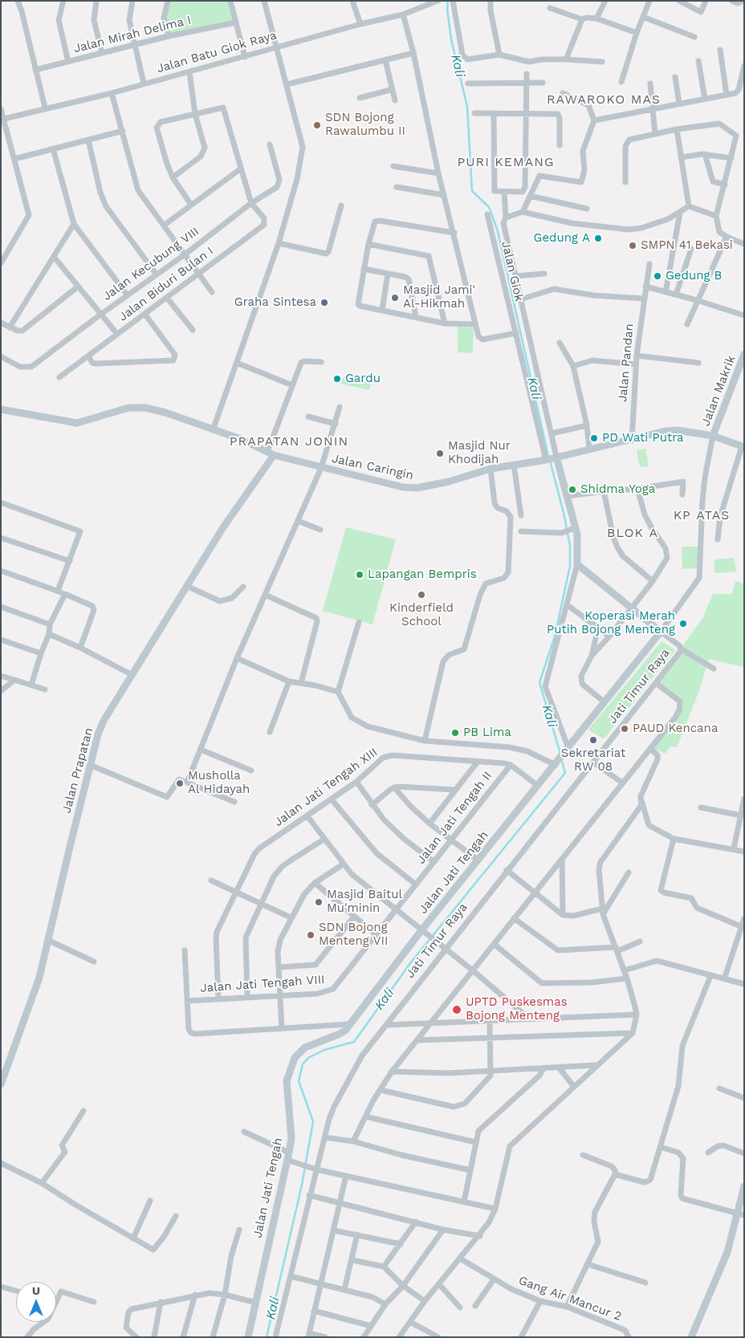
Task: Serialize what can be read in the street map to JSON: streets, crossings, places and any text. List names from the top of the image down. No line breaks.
{"streets":{"main road":["Jalan Makrik","Jalan Caringin","Jalan Prapatan","Jalan Jati Tengah"],"street":["Jalan Mirah Delima I","Jalan Batu Giok Raya","Jalan Kecubung VIII","Jalan Giok","Jalan Biduri Bulan I","Jalan Pandan","Jati Timur Raya","Jalan Jati Tengah XIII","Jalan Jati Tengah II","Jalan Jati Tengah VIII","Gang Air Mancur 2"]},"crossings":[["Jalan Kecubung VIII","Jalan Biduri Bulan I"],["Jalan Giok","Jalan Caringin"],["Jalan Pandan","Jalan Caringin"],["Jalan Makrik","Jalan Caringin"],["Jalan Caringin","Jalan Prapatan"],["Jati Timur Raya","Jalan Jati Tengah"],["Jalan Jati Tengah XIII","Jalan Jati Tengah II"],["Jalan Jati Tengah XIII","Jalan Jati Tengah VIII"],["Jalan Jati Tengah II","Jalan Jati Tengah VIII"]],"districts":["RAWAROKO MAS","PURI KEMANG","PRAPATAN JONIN","KP ATAS","BLOK A"],"water":["Kali"],"places":["SDN Bojong Rawalumbu II","Gedung A","SMPN 41 Bekasi","Gedung B","Masjid Jami' Al-Hikmah","Graha Sintesa","Gardu","PD Wati Putra","Masjid Nur Khodijah","Shidma Yoga","Lapangan Bempris","Kinderfield School","Koperasi Merah Putih Bojong Menteng","PAUD Kencana","PB Lima","Sekretariat RW 08","Musholla Al Hidayah","Masjid Baitul Mu'minin","SDN Bojong Menteng VII","UPTD Puskesmas Bojong Menteng"],"north":"top"}
